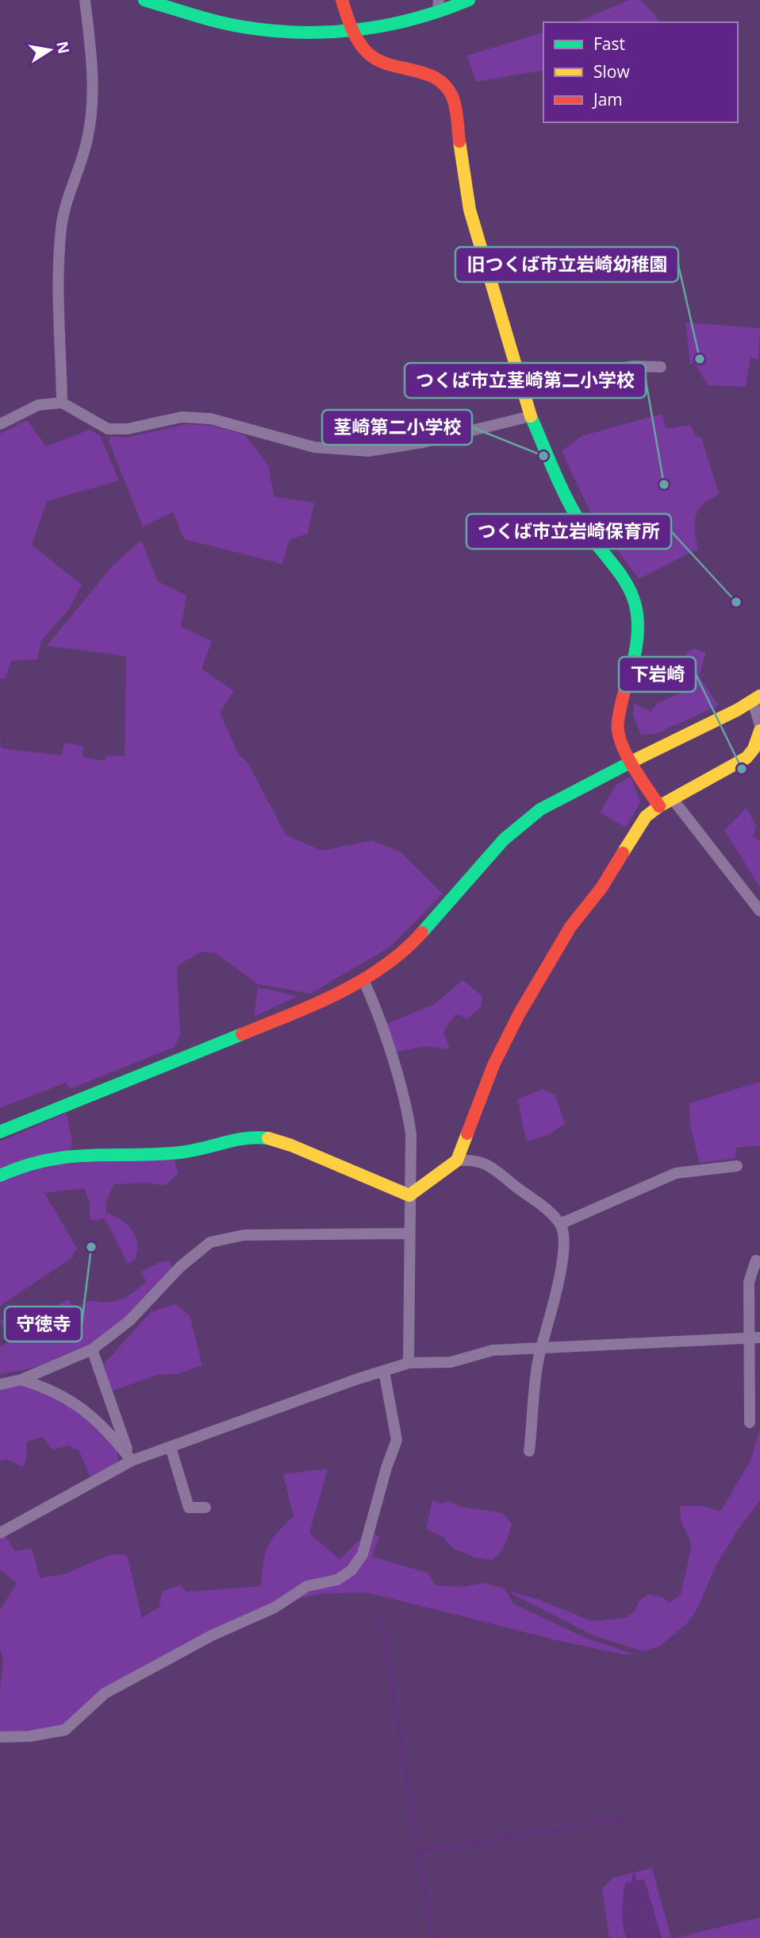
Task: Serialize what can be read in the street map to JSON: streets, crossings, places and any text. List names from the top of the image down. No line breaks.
{"places":["旧つくば市立岩崎幼稚園","茎崎第二小学校","つくば市立茎崎第二小学校","つくば市立岩崎保育所","下岩崎","守徳寺"],"legend":["Fast","Slow","Jam"],"north":"right"}
